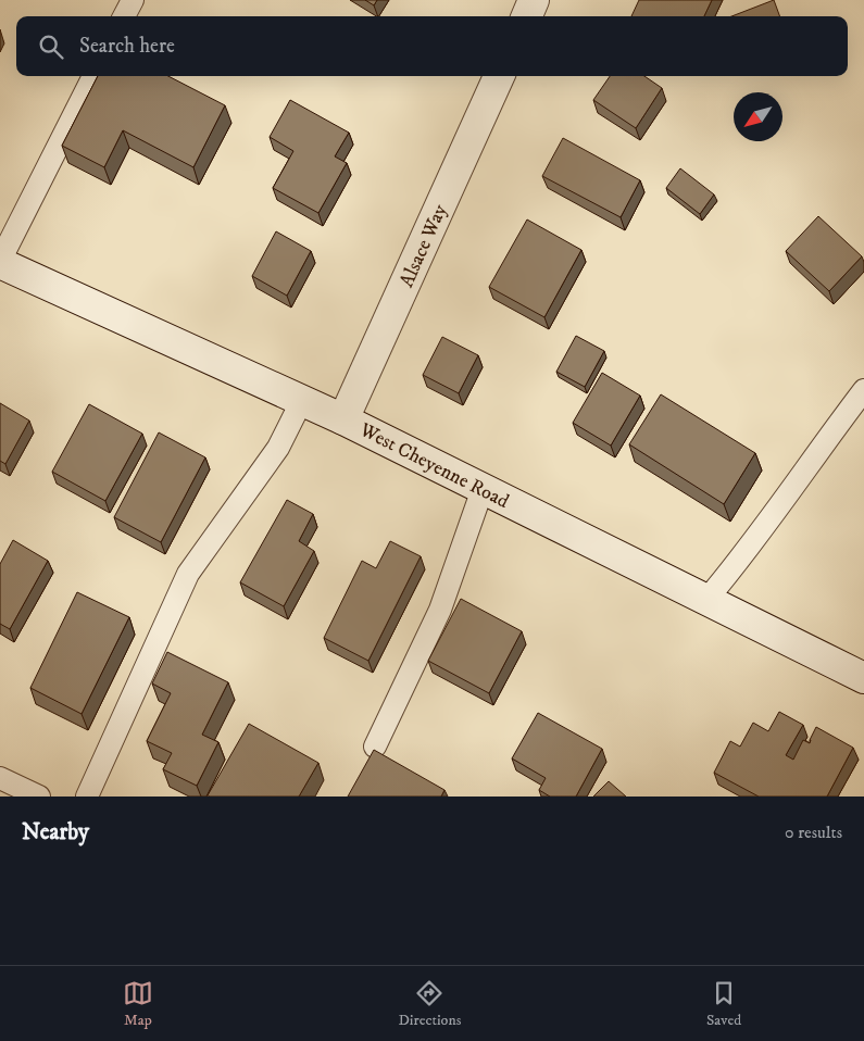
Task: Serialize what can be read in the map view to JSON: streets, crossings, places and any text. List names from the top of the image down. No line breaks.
{"streets":{"main road":["Alsace Way","West Cheyenne Road"]},"crossings":[["Alsace Way","West Cheyenne Road"]],"north":"bottom left","page":{"search":"Search here","heading":["Nearby","0 results"],"nav":["Map","Directions","Saved"]}}
